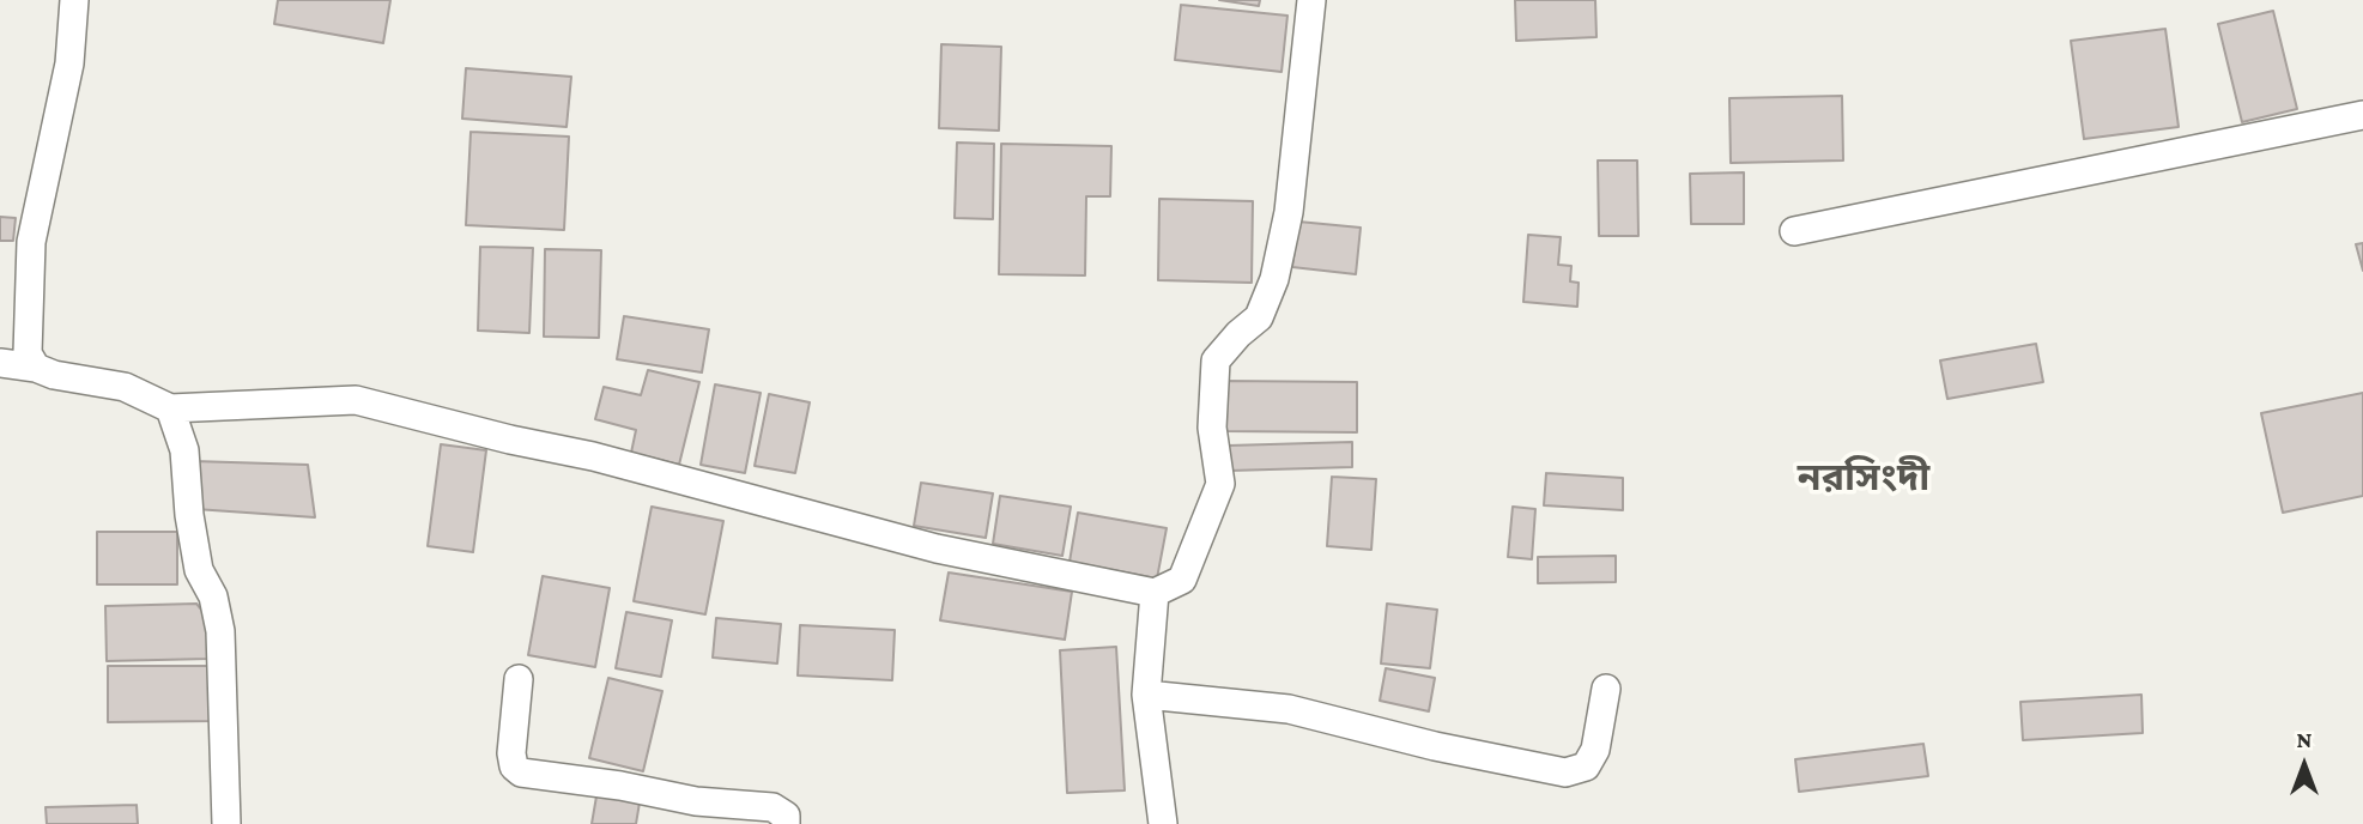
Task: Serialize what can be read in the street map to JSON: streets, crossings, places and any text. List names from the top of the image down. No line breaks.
{"districts":["নরসিংদী"],"north":"top"}
